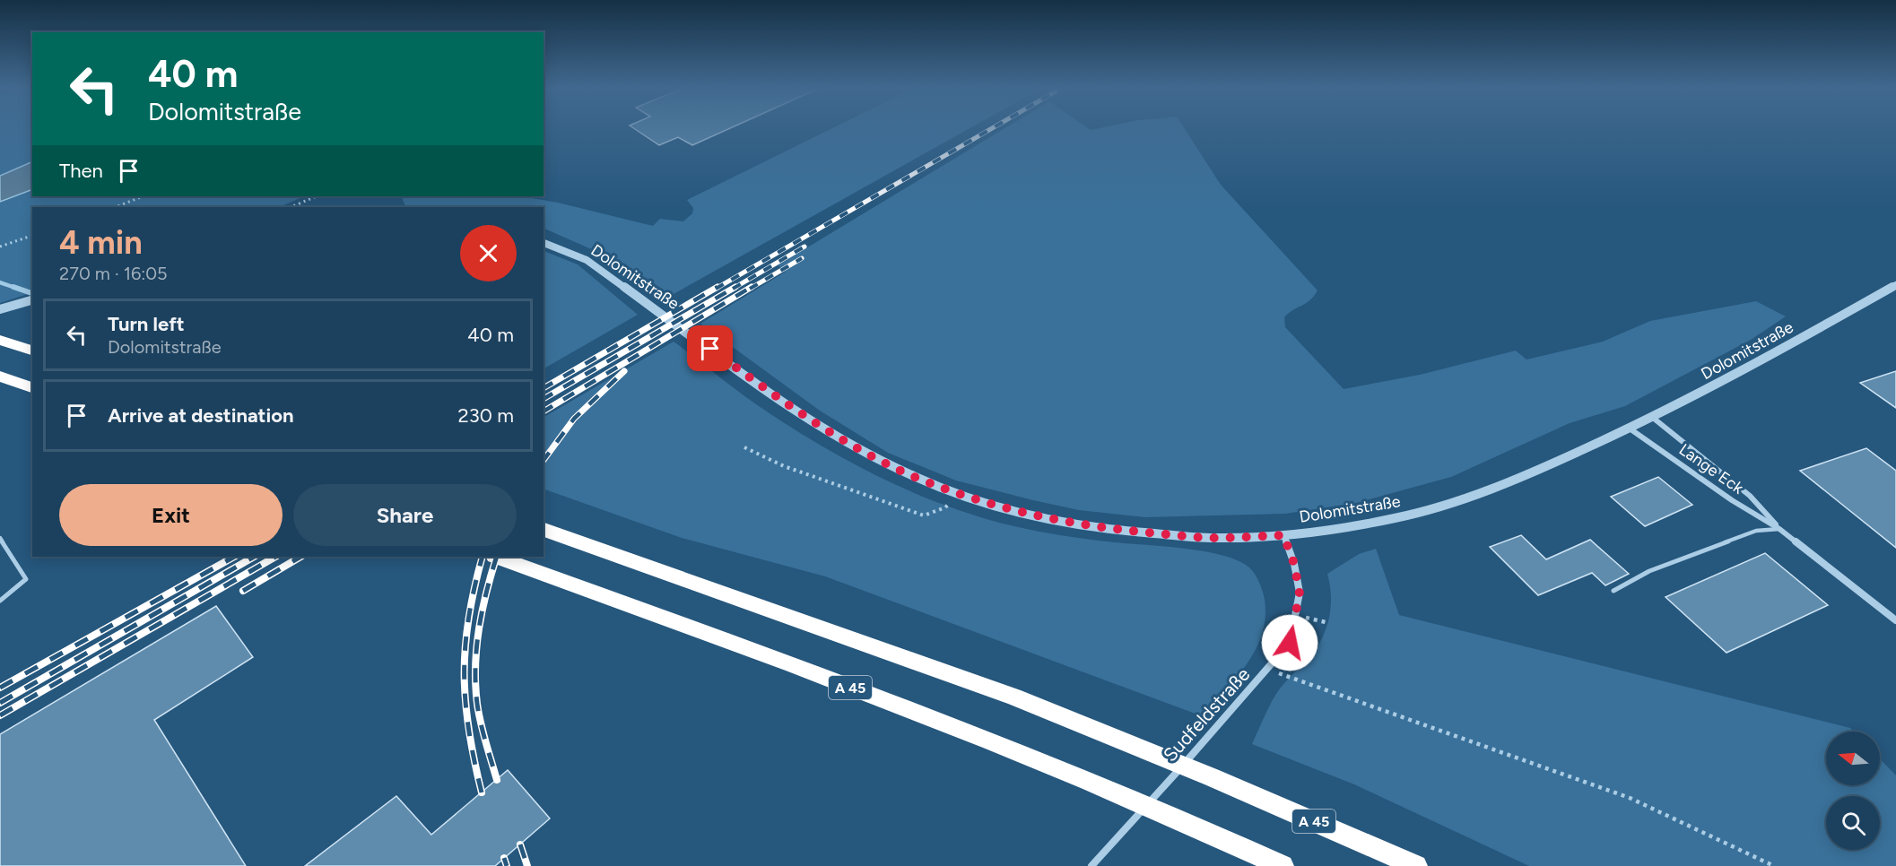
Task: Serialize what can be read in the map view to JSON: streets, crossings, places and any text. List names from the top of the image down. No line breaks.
{"streets":{"highway":["A 45"],"street":["Dolomitstraße","Lange Eck","Sudfeldstraße"]},"crossings":[["Dolomitstraße","Lange Eck"],["Dolomitstraße","Sudfeldstraße"]],"north":"left","page":{"turn":["40 m","Dolomitstraße"],"then":"Then","heading":["4 min","270 m · 16:05"],"list":[{"name":"Turn left","note":"Dolomitstraße","value":"40 m"},{"name":"Arrive at destination","value":"230 m"}],"buttons":["Exit","Share"]}}
